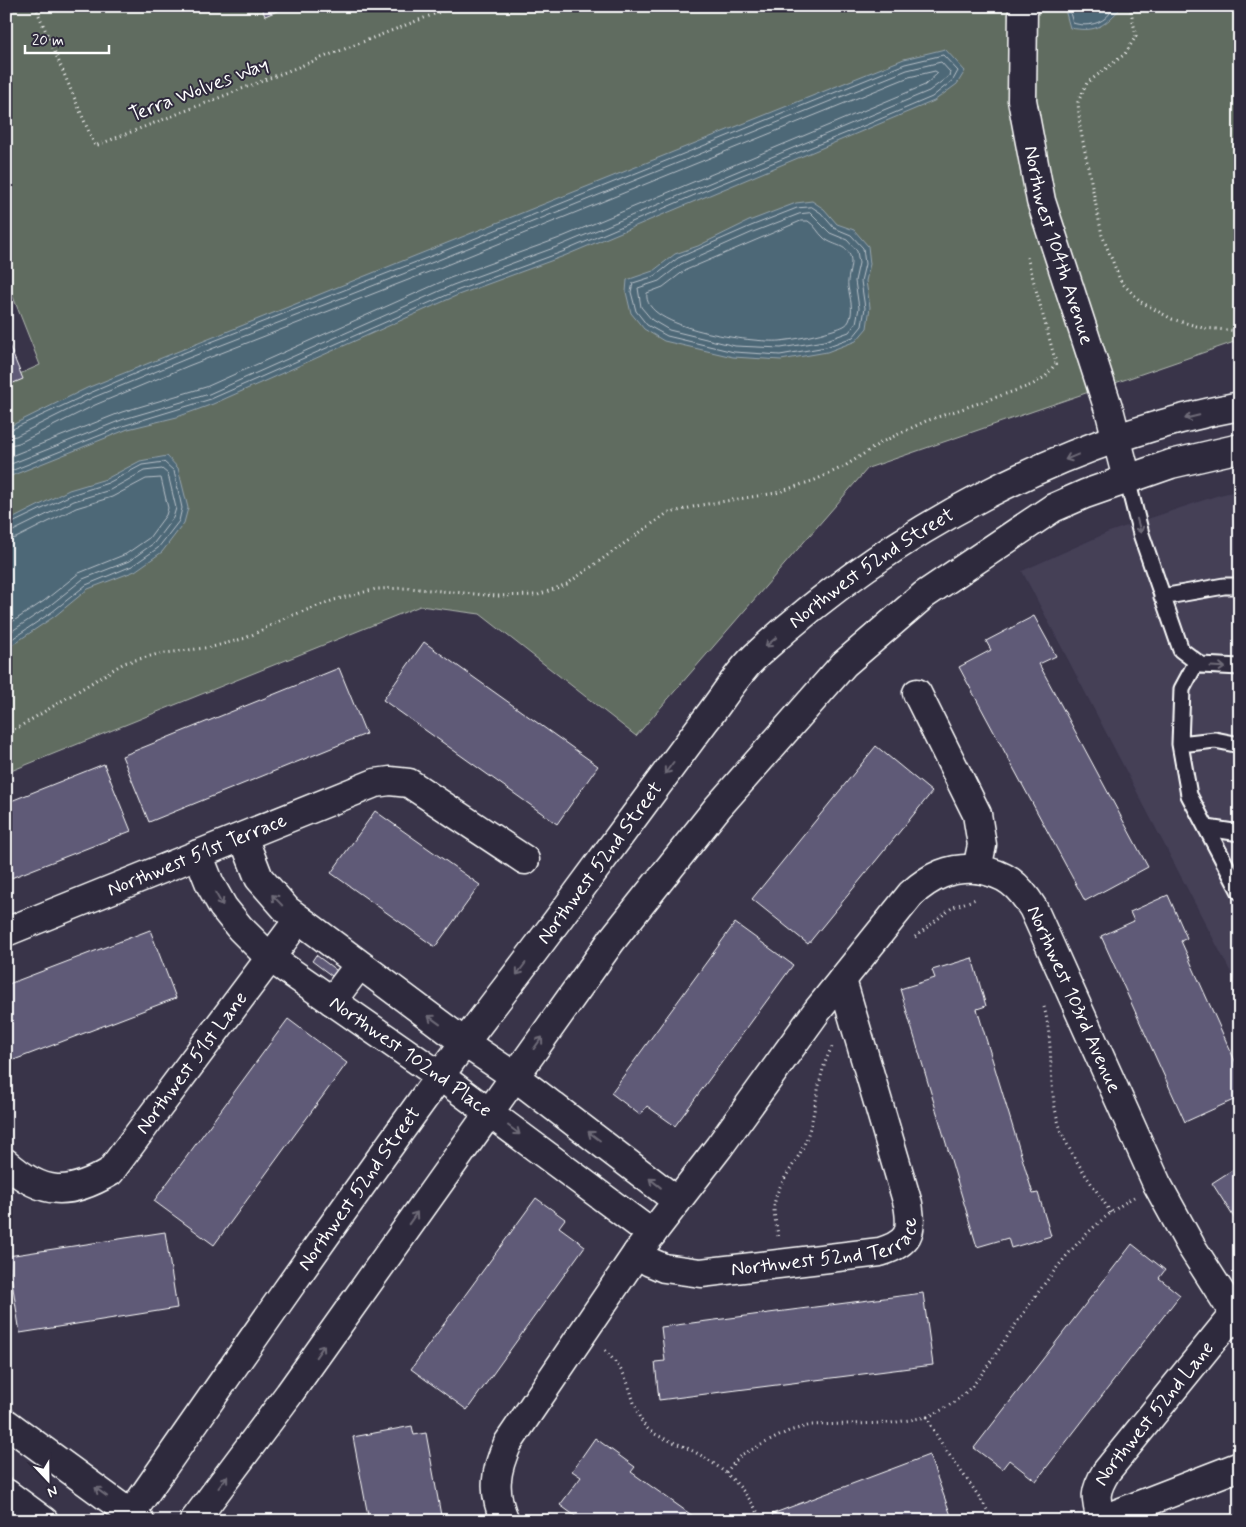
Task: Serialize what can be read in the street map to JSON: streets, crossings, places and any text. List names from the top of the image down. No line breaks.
{"streets":{"street":["Northwest 104th Avenue","Northwest 52nd Street","Northwest 51st Terrace","Northwest 103rd Avenue","Northwest 102nd Place","Northwest 51st Lane","Northwest 52nd Terrace","Northwest 52nd Lane"],"path":["Terra Wolves Way"]},"crossings":[["Northwest 104th Avenue","Northwest 52nd Street"],["Northwest 52nd Street","Northwest 102nd Place"],["Northwest 51st Terrace","Northwest 102nd Place"],["Northwest 103rd Avenue","Northwest 52nd Lane"],["Northwest 102nd Place","Northwest 51st Lane"],["Northwest 102nd Place","Northwest 52nd Terrace"]],"scale_bar":"20 m","north":"bottom"}
